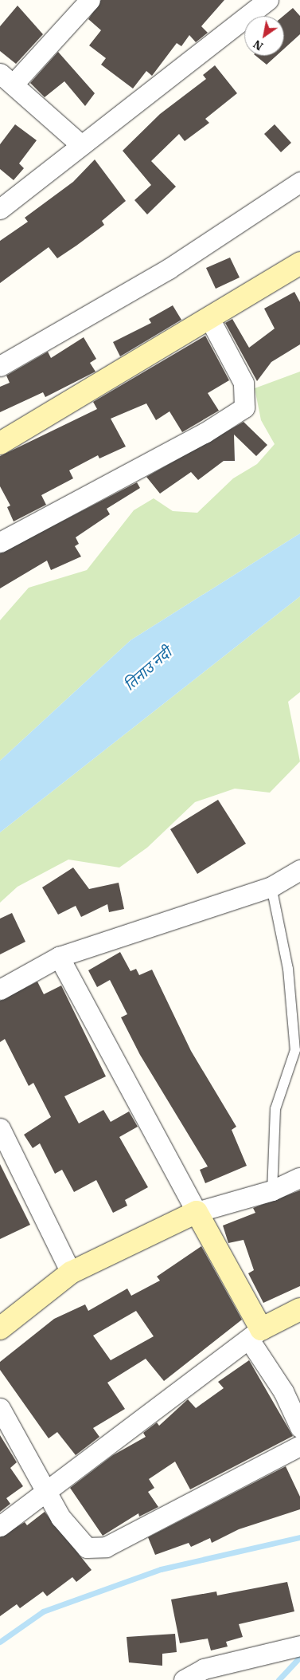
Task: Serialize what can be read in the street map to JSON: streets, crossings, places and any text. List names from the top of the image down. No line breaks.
{"water":["तिनाउ नदी"],"north":"bottom left"}
